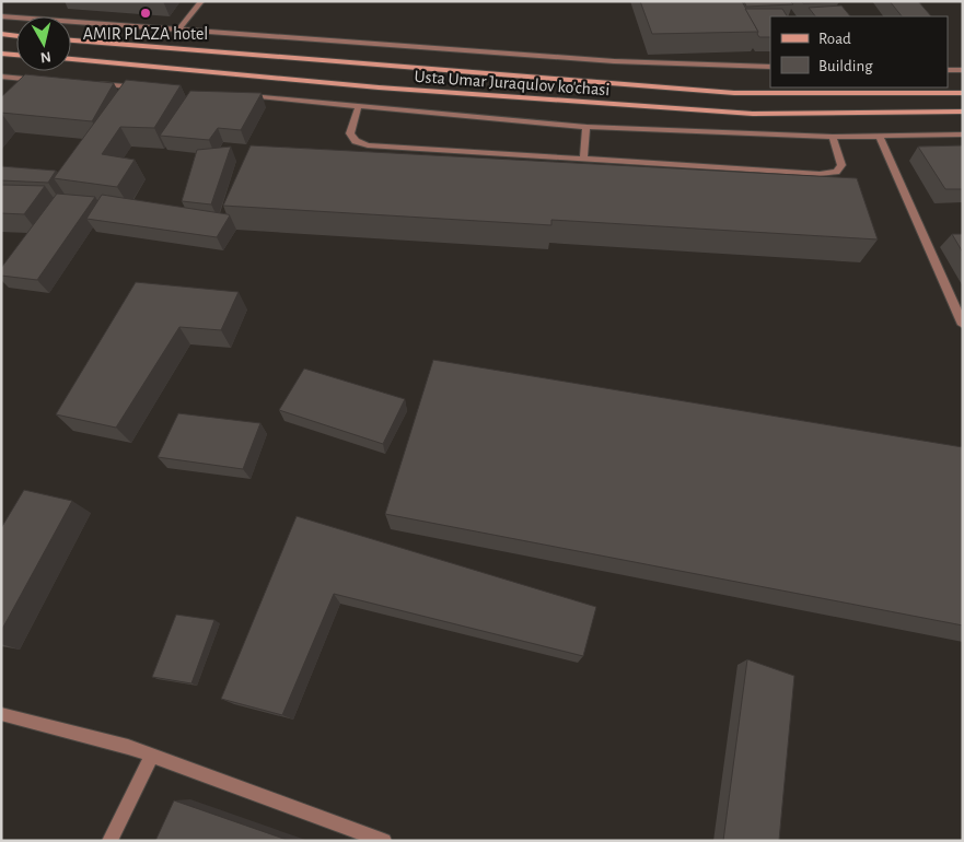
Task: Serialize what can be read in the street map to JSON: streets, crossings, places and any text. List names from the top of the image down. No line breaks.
{"streets":{"main road":["Usta Umar Juraqulov ko'chasi"]},"places":["AMIR PLAZA hotel"],"legend":["Road","Building"],"north":"bottom"}
